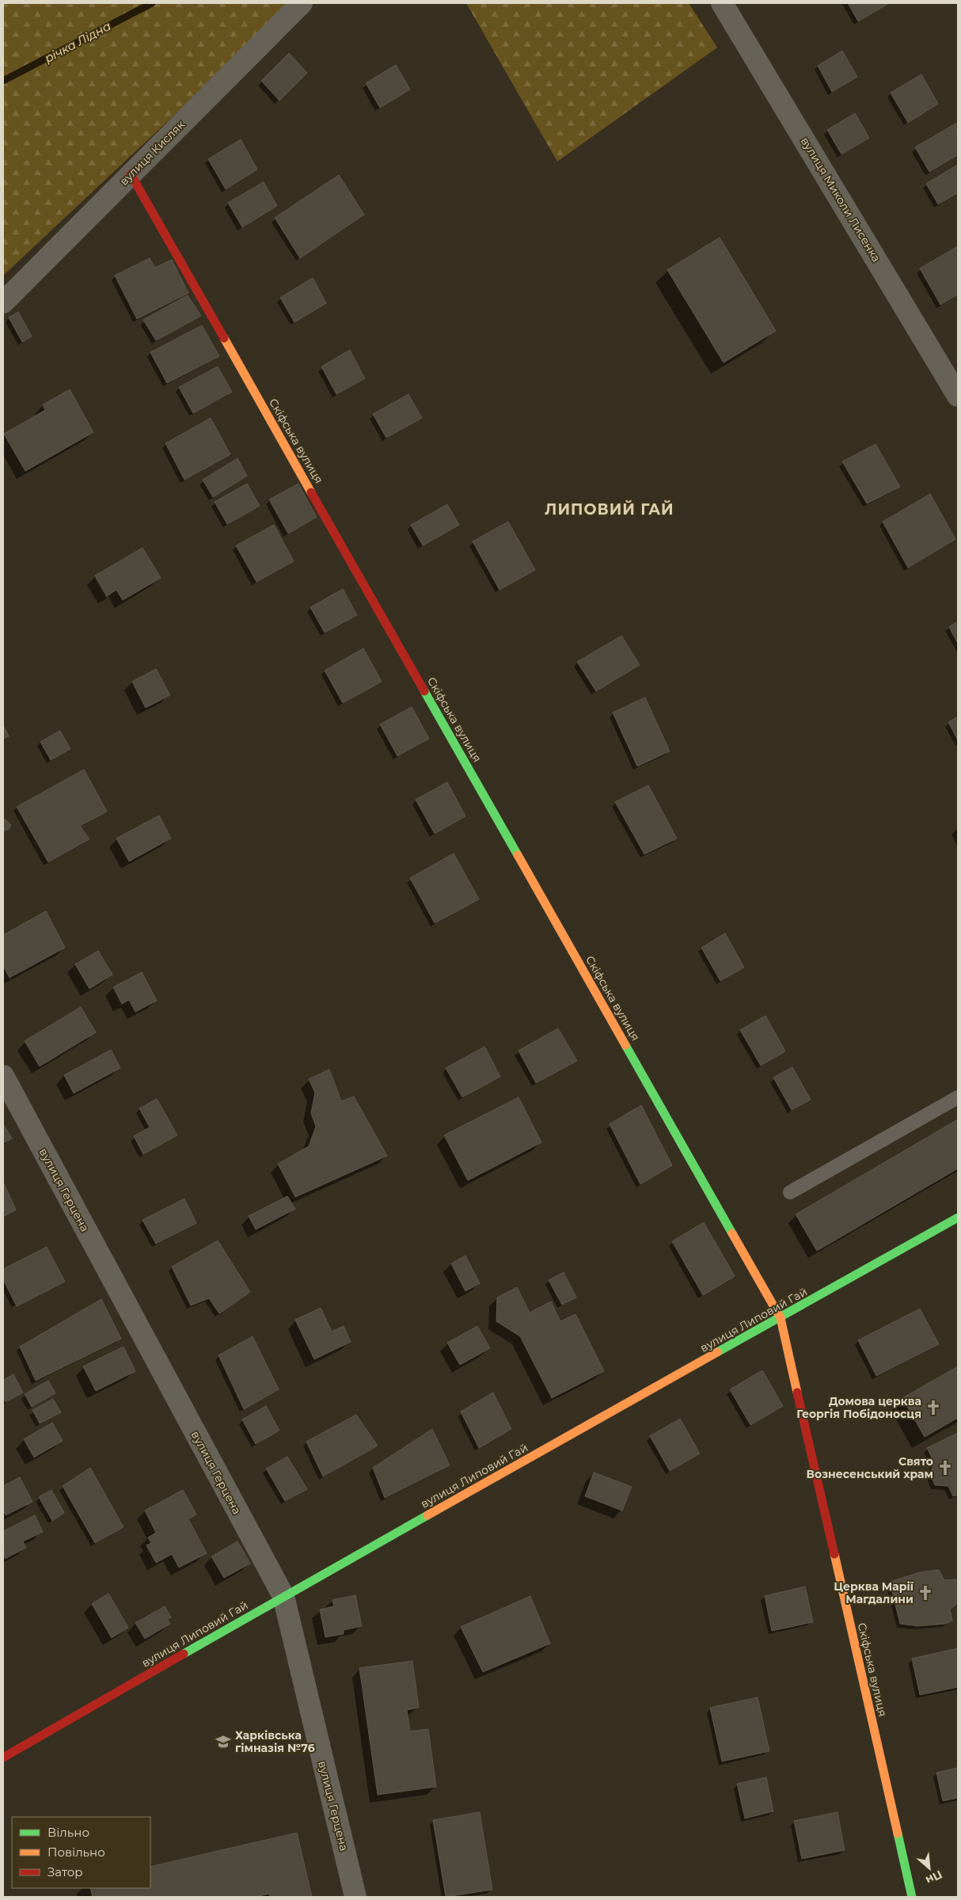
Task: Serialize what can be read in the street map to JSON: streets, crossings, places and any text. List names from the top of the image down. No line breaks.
{"streets":{"street":["вулиця Кисляк","вулиця Миколи Лисенка","Скіфська вулиця","вулиця Герцена","вулиця Липовий Гай"]},"crossings":[["вулиця Кисляк","Скіфська вулиця"],["Скіфська вулиця","вулиця Липовий Гай"],["вулиця Герцена","вулиця Липовий Гай"]],"districts":["ЛИПОВИЙ ГАЙ"],"water":["річка Лідна"],"places":{"church":["Домова церква Георгія Побідоносця","Свято Вознесенський храм","Церква Марії Магдалини"],"school or university":["Харківська гімназія №76"]},"legend":["Вільно","Повільно","Затор"],"north":"bottom right"}
